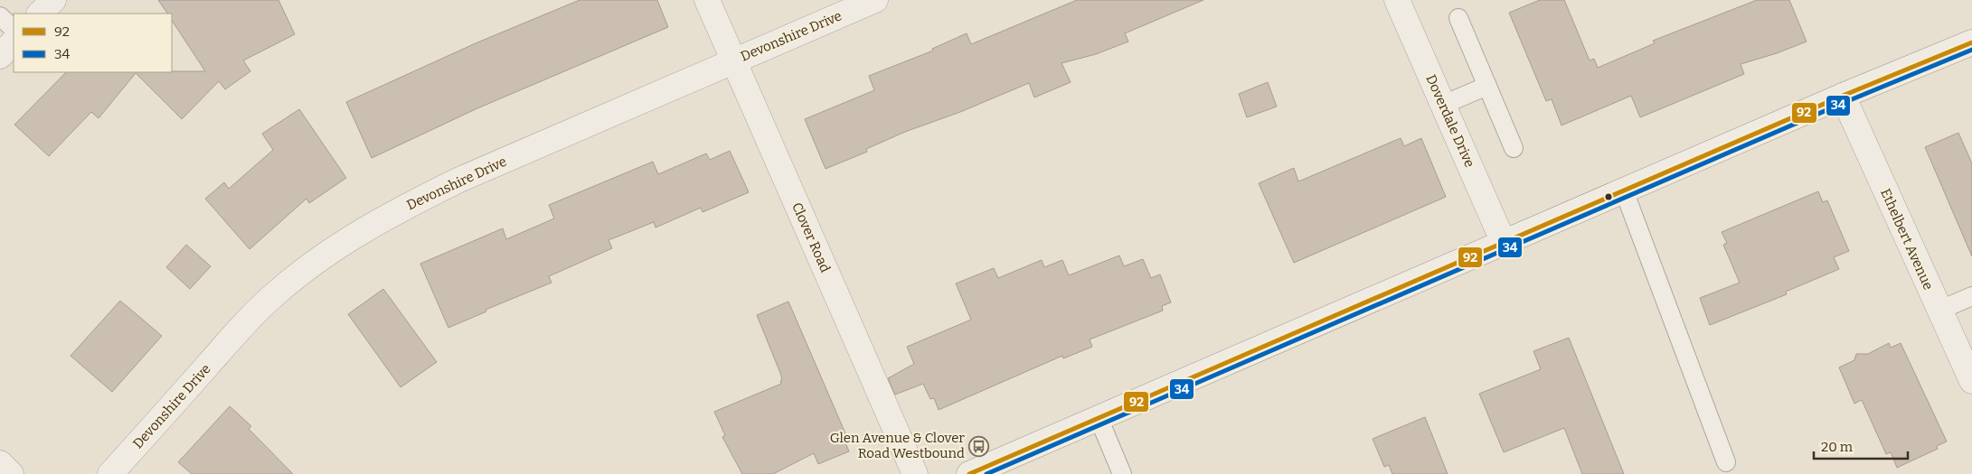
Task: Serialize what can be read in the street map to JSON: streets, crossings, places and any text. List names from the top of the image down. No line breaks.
{"streets":{"street":["Devonshire Drive","Doverdale Drive","Clover Road","Ethelbert Avenue"]},"crossings":[["Devonshire Drive","Clover Road"]],"places":{"bus stop":["Glen Avenue & Clover Road Westbound"]},"lines":["transit line 92","transit line 34"],"legend":["92","34"],"scale_bar":"20 m"}
